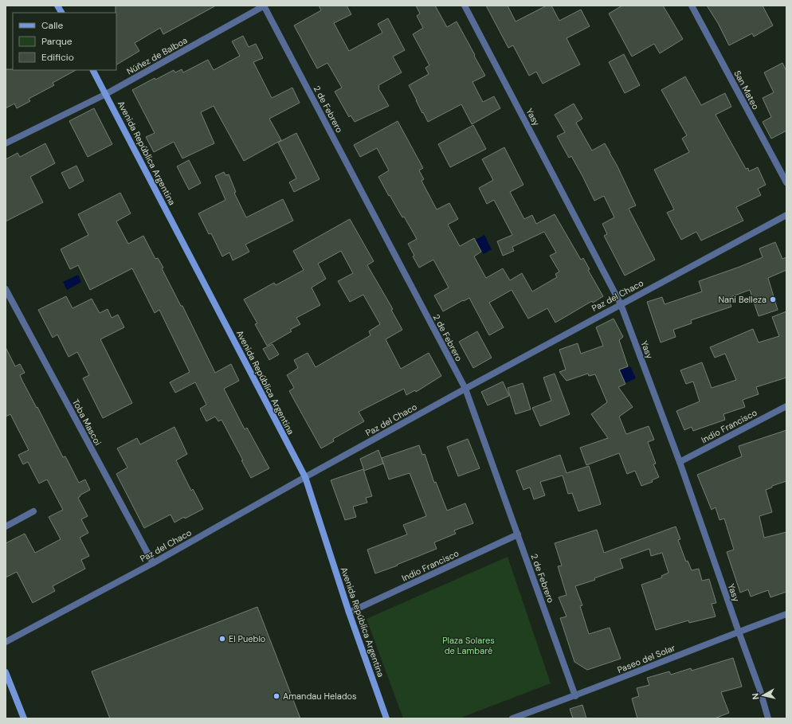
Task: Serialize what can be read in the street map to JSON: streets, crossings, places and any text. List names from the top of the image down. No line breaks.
{"streets":{"main road":["Avenida República Argentina"],"street":["Núñez de Balboa","San Mateo","2 de Febrero","Yasy","Paz del Chaco","Toba Mascoi","Indio Francisco","Paseo del Solar"]},"crossings":[["Núñez de Balboa","2 de Febrero"],["Núñez de Balboa","Avenida República Argentina"],["2 de Febrero","Paz del Chaco"],["2 de Febrero","Indio Francisco"],["2 de Febrero","Paseo del Solar"],["Yasy","Paz del Chaco"],["Yasy","Indio Francisco"],["Yasy","Paseo del Solar"],["Avenida República Argentina","Paz del Chaco"],["Avenida República Argentina","Indio Francisco"],["Paz del Chaco","Toba Mascoi"]],"parks":["Plaza Solares de Lambaré"],"places":["Nani Belleza","El Pueblo","Amandau Helados"],"legend":["Calle","Parque","Edificio"],"north":"left"}
